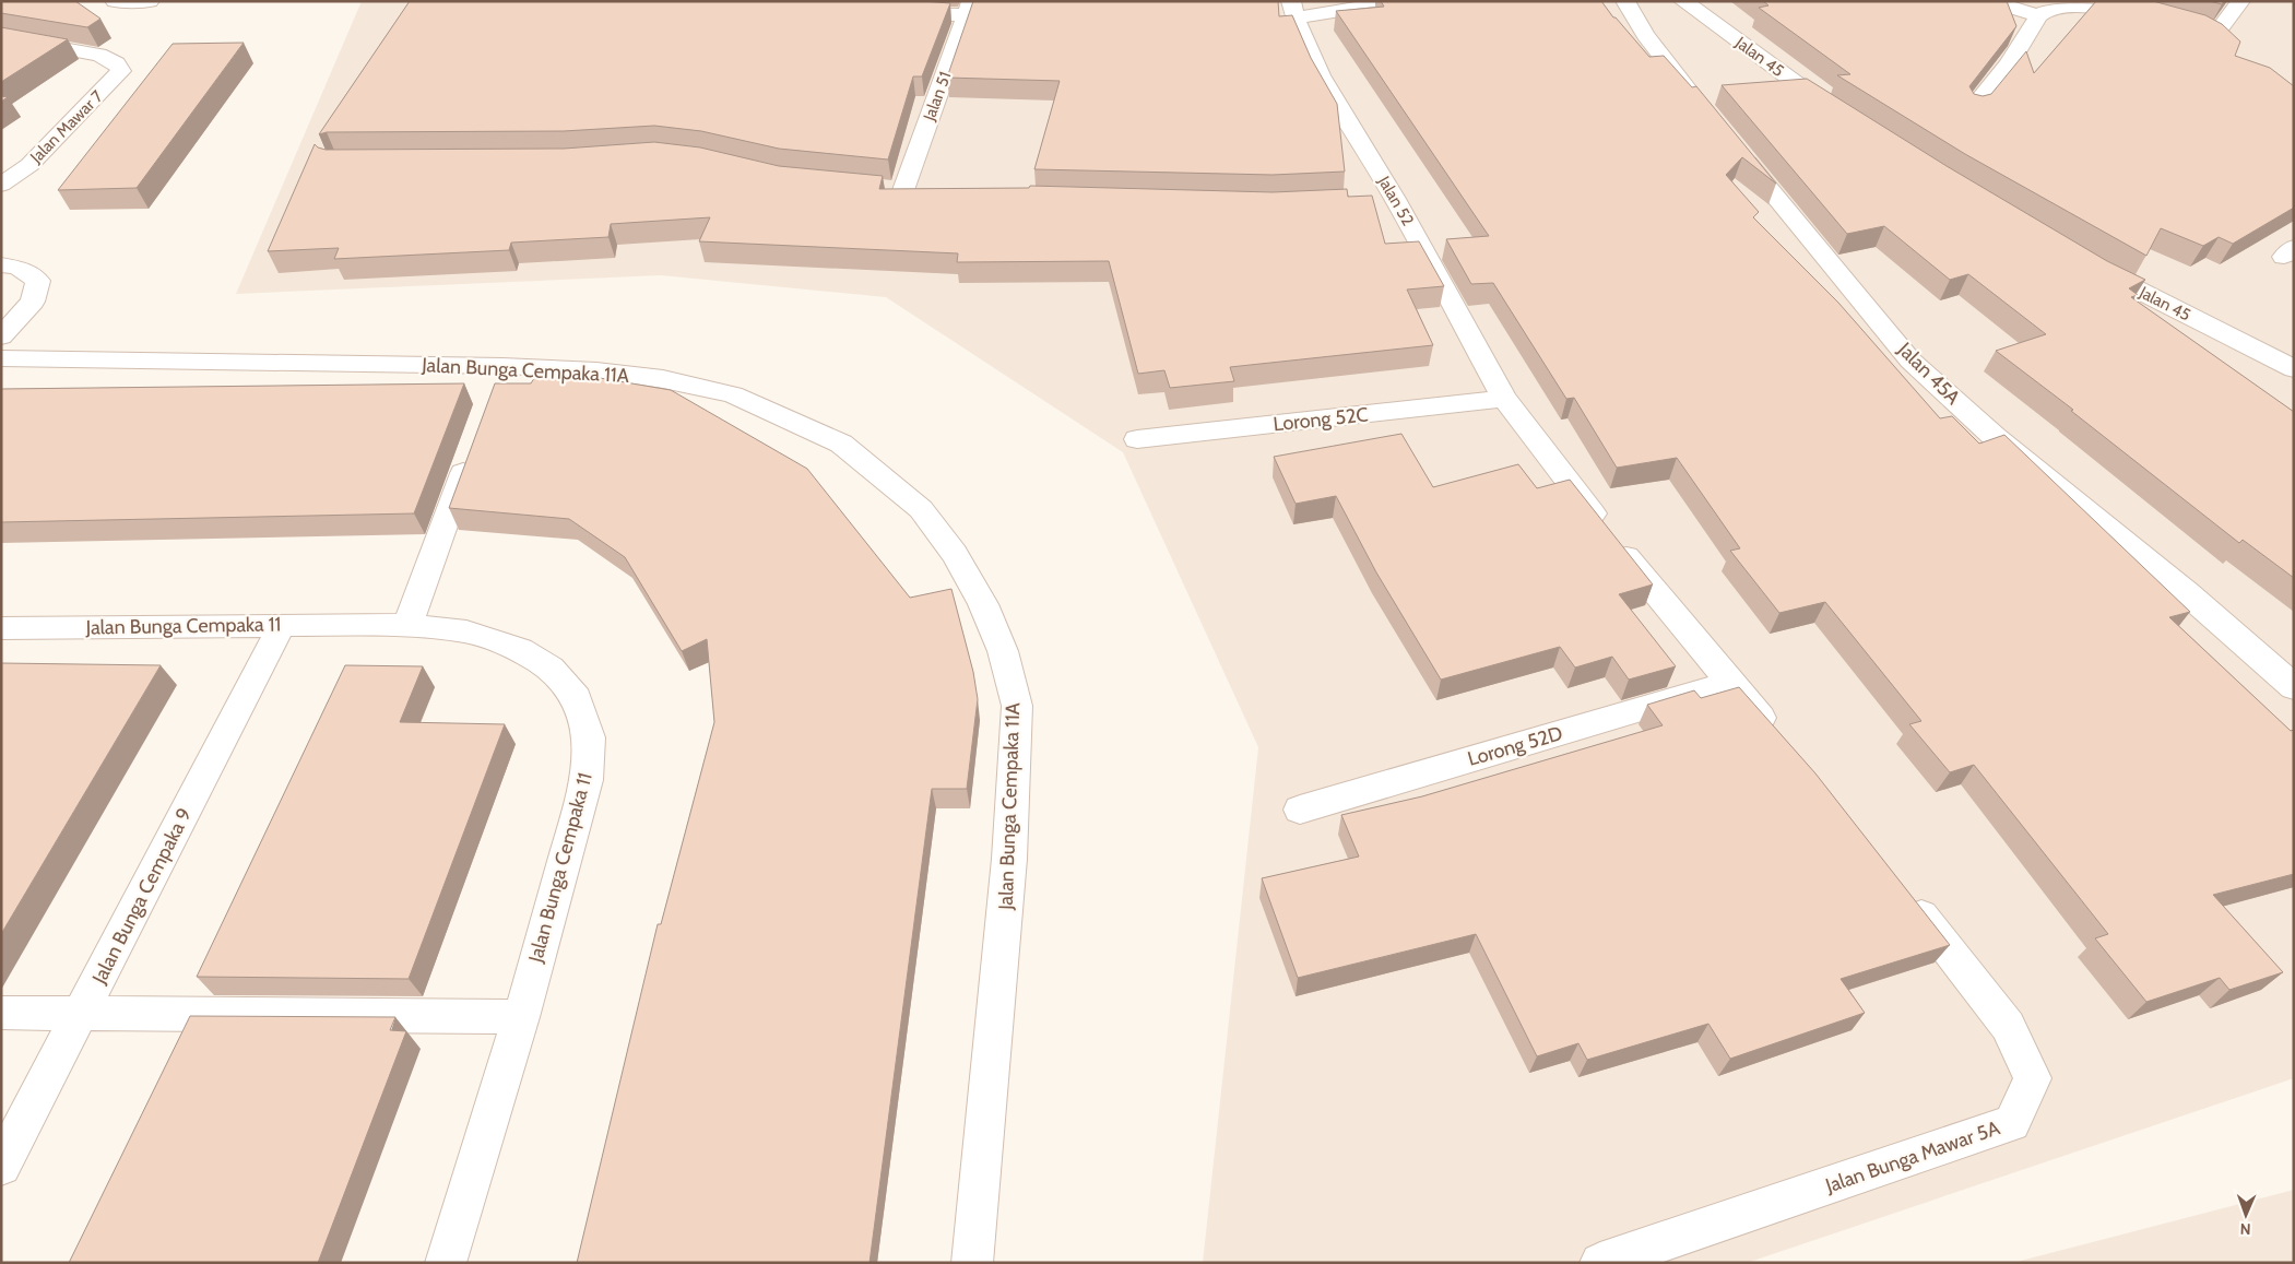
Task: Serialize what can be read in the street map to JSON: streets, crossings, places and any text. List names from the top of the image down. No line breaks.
{"streets":{"street":["Jalan 45","Jalan 51","Jalan Mawar 7","Jalan 52","Jalan Bunga Cempaka 11A","Jalan 45A","Lorong 52C","Jalan Bunga Cempaka 11","Lorong 52D","Jalan Bunga Cempaka 9","Jalan Bunga Mawar 5A"]},"crossings":[["Jalan 52","Lorong 52C"],["Jalan Bunga Cempaka 11","Jalan Bunga Cempaka 9"]],"north":"bottom"}
